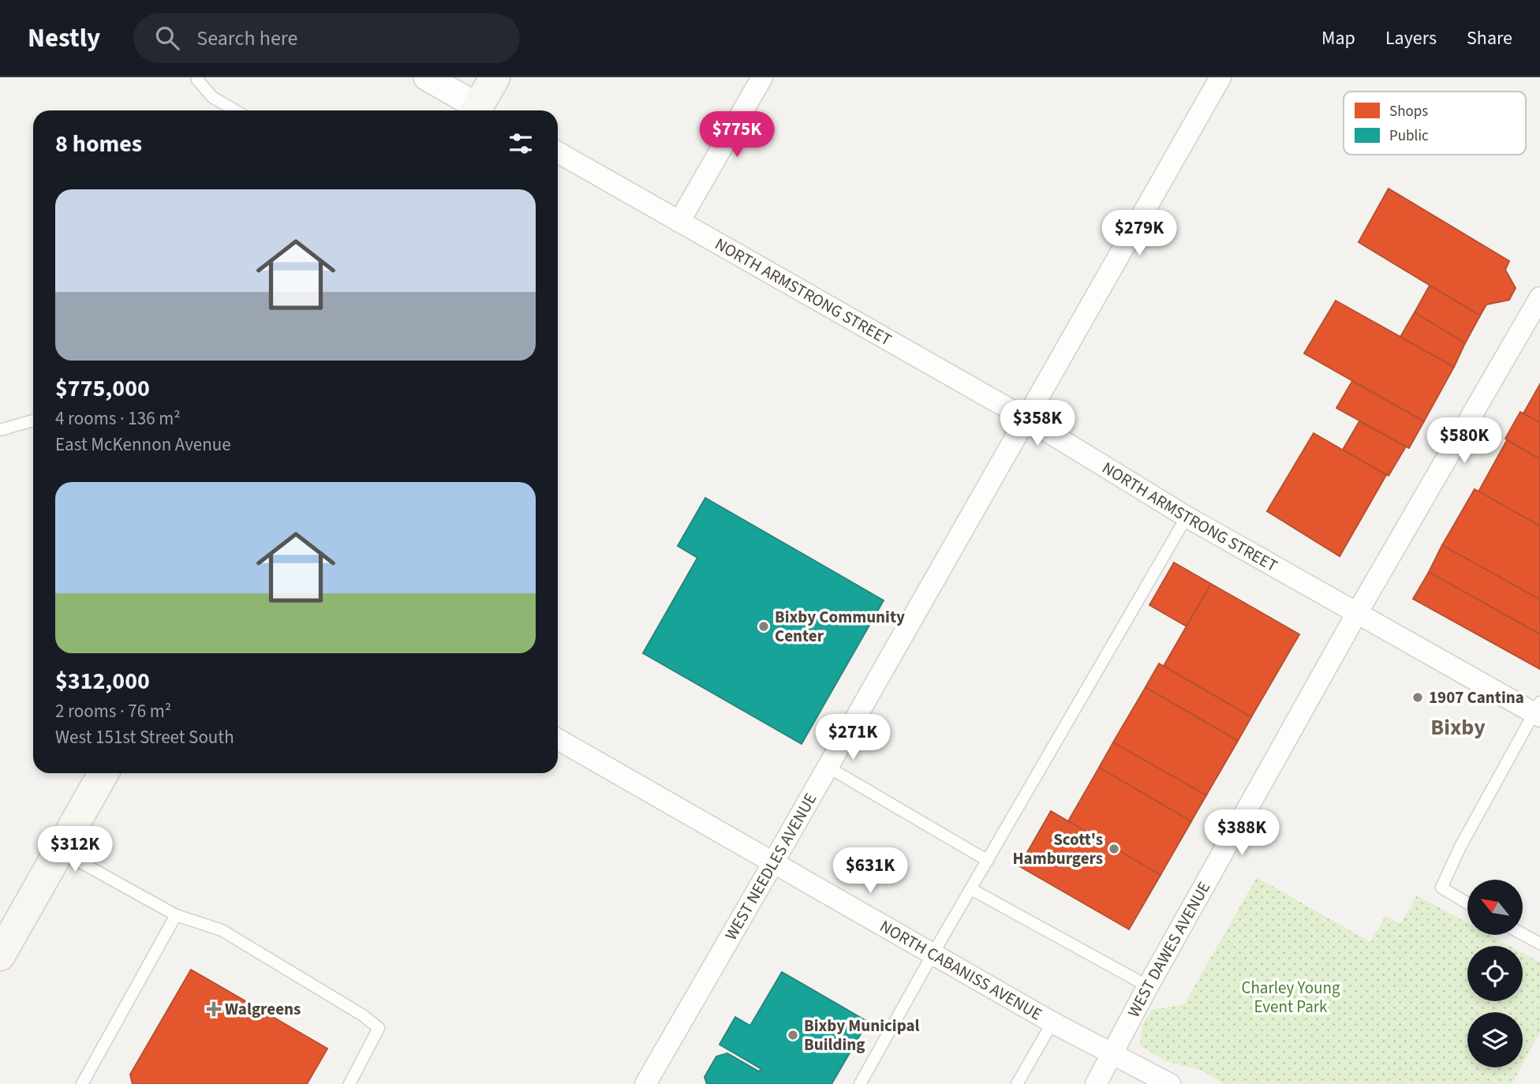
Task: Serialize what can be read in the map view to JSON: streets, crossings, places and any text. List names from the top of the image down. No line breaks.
{"streets":{"street":["NORTH ARMSTRONG STREET","WEST NEEDLES AVENUE","WEST DAWES AVENUE","NORTH CABANISS AVENUE"]},"crossings":[["NORTH ARMSTRONG STREET","WEST NEEDLES AVENUE"],["NORTH ARMSTRONG STREET","WEST DAWES AVENUE"],["WEST NEEDLES AVENUE","NORTH CABANISS AVENUE"],["WEST DAWES AVENUE","NORTH CABANISS AVENUE"]],"districts":["Bixby"],"parks":["Charley Young Event Park"],"places":{"other":["Bixby Community Center","1907 Cantina","Scott's Hamburgers","Bixby Municipal Building"],"health":["Walgreens"]},"legend":["Shops","Public"],"north":"top left","page":{"header":"Nestly","search":"Search here","nav":["Map","Layers","Share"],"heading":"8 homes","price":["$775K","$279K","$358K","$580K","$271K","$388K","$312K","$631K"],"list":[{"name":"$775,000","note":"4 rooms · 136 m² · East McKennon Avenue"},{"name":"$312,000","note":"2 rooms · 76 m² · West 151st Street South"}]}}
